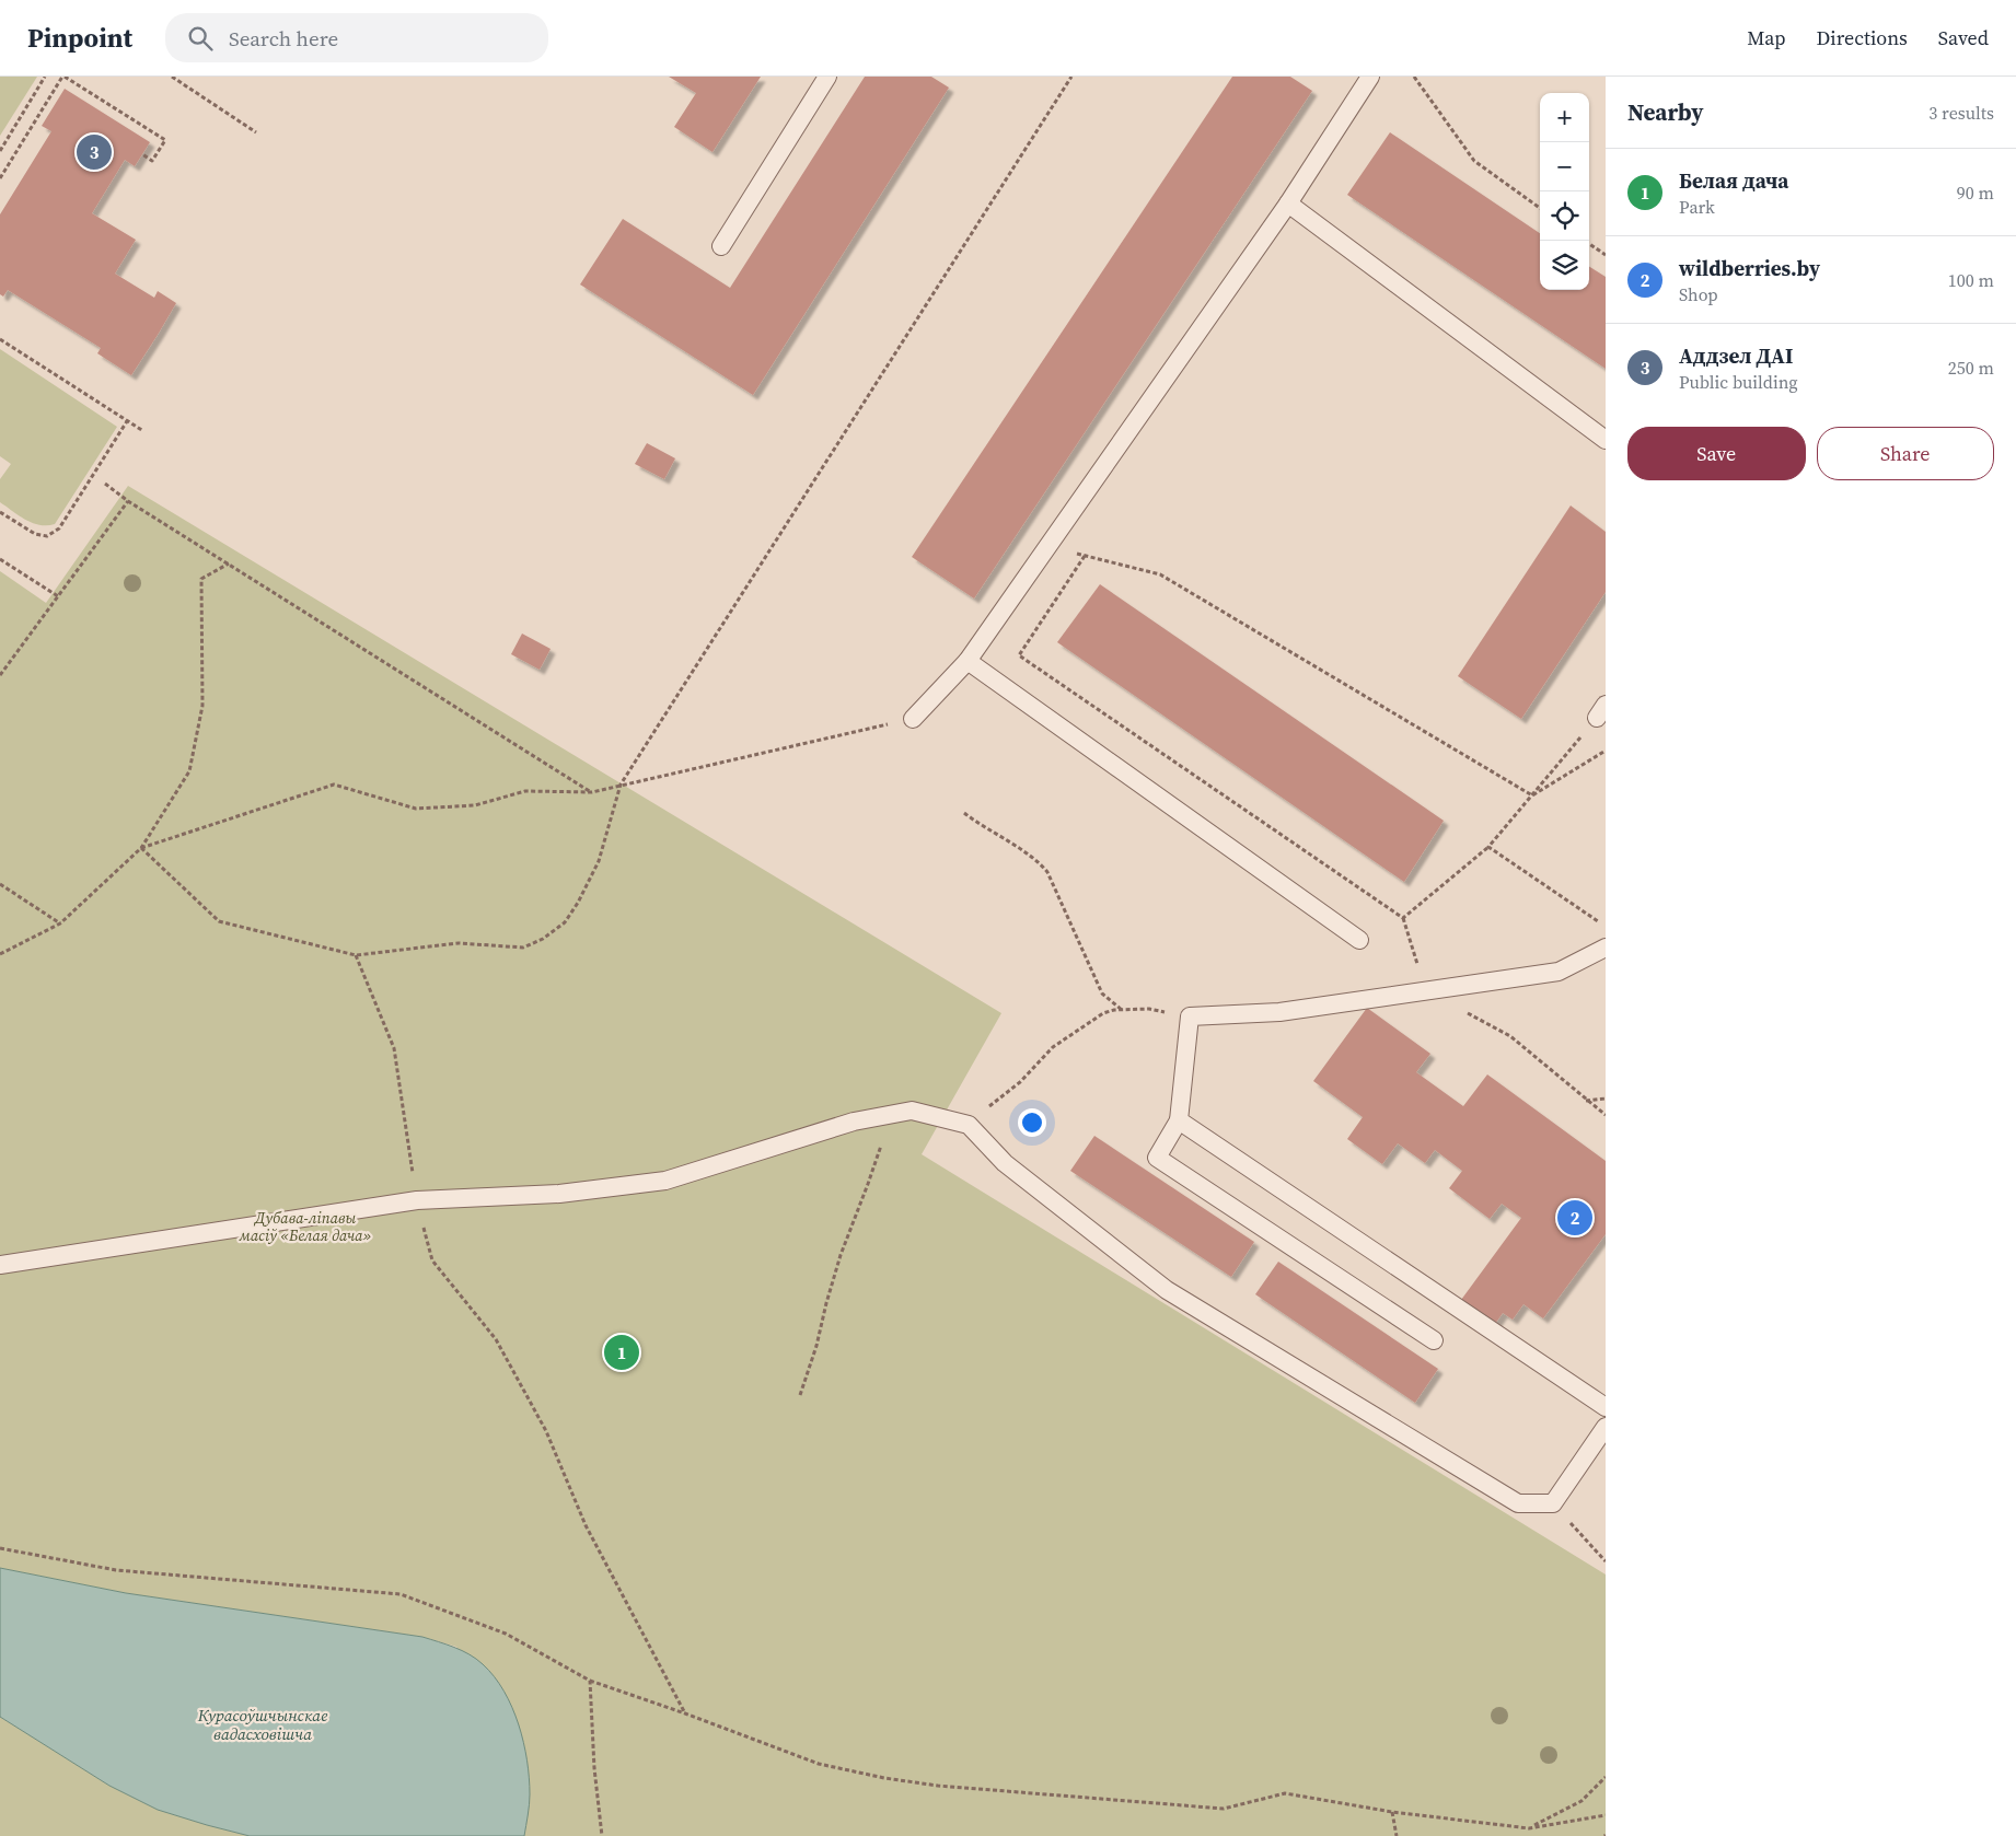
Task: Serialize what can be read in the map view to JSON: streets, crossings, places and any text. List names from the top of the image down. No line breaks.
{"water":["Курасоўшчынскае вадасховішча"],"parks":["Дубава-ліпавы масіў «Белая дача»"],"page":{"header":"Pinpoint","search":"Search here","nav":["Map","Directions","Saved"],"heading":["Nearby","3 results"],"map_buttons":["+","−"],"pins":["3","2","1"],"list":[{"mark":"1","name":"Белая дача","note":"Park","value":"90 m"},{"mark":"2","name":"wildberries.by","note":"Shop","value":"100 m"},{"mark":"3","name":"Аддзел ДАІ","note":"Public building","value":"250 m"}],"buttons":["Save","Share"]}}
